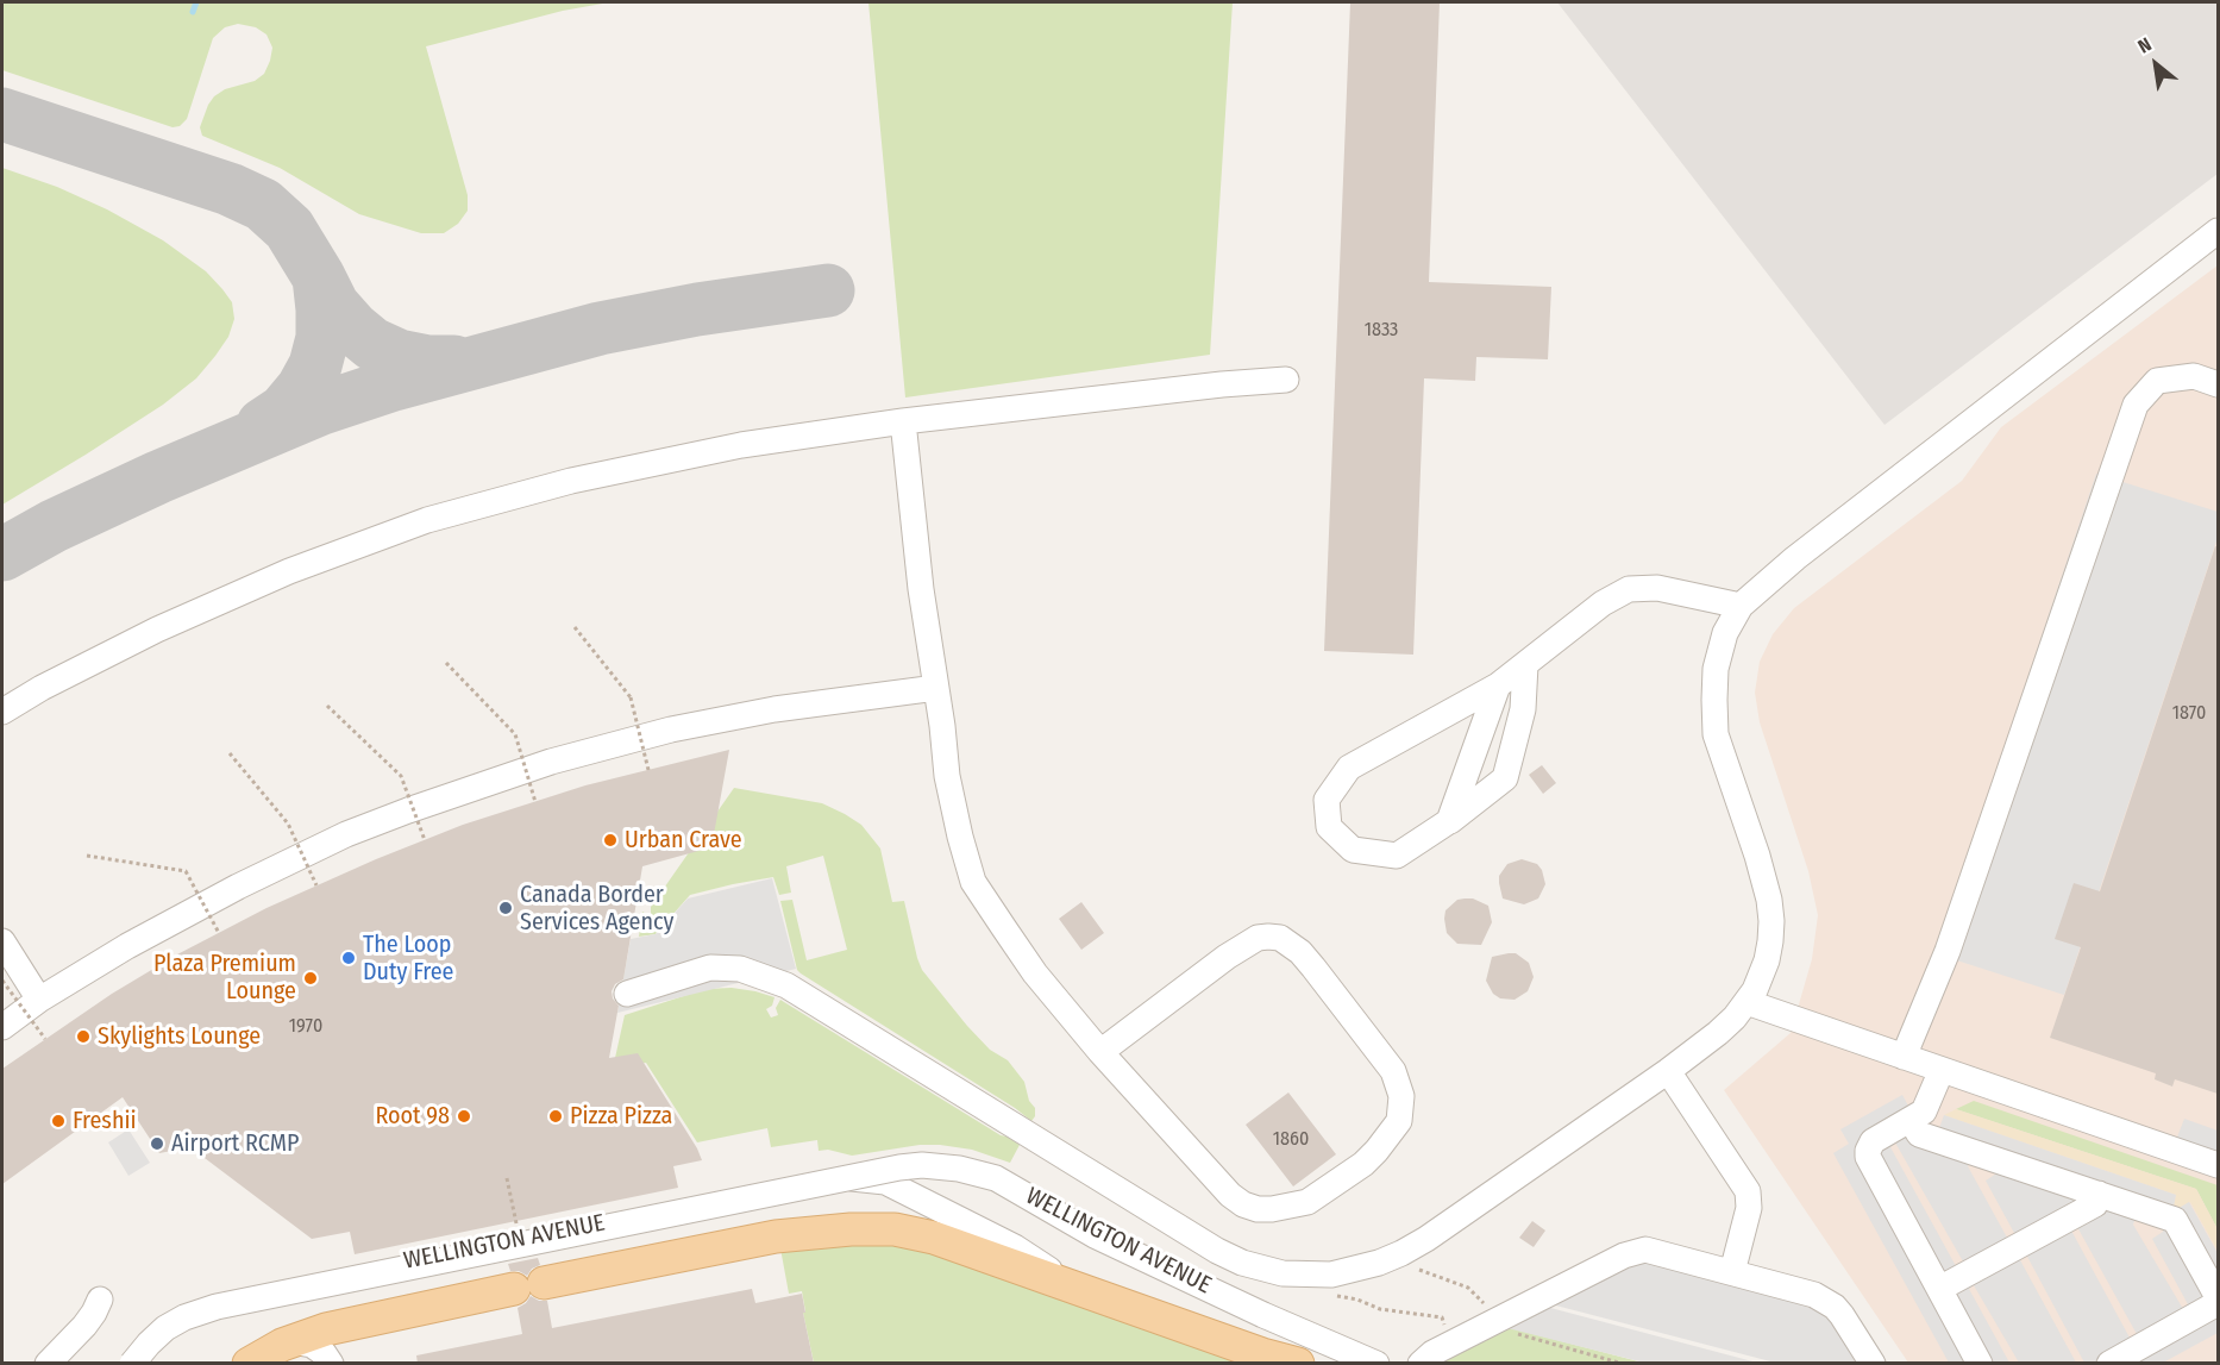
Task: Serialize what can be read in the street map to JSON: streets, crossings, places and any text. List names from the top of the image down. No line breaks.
{"streets":{"main road":["WELLINGTON AVENUE"]},"places":["Urban Crave","Canada Border Services Agency","The Loop Duty Free","Plaza Premium Lounge","Skylights Lounge","Root 98","Pizza Pizza","Freshii","Airport RCMP"],"house_numbers":["1833","1870","1970","1860"],"north":"top left"}
